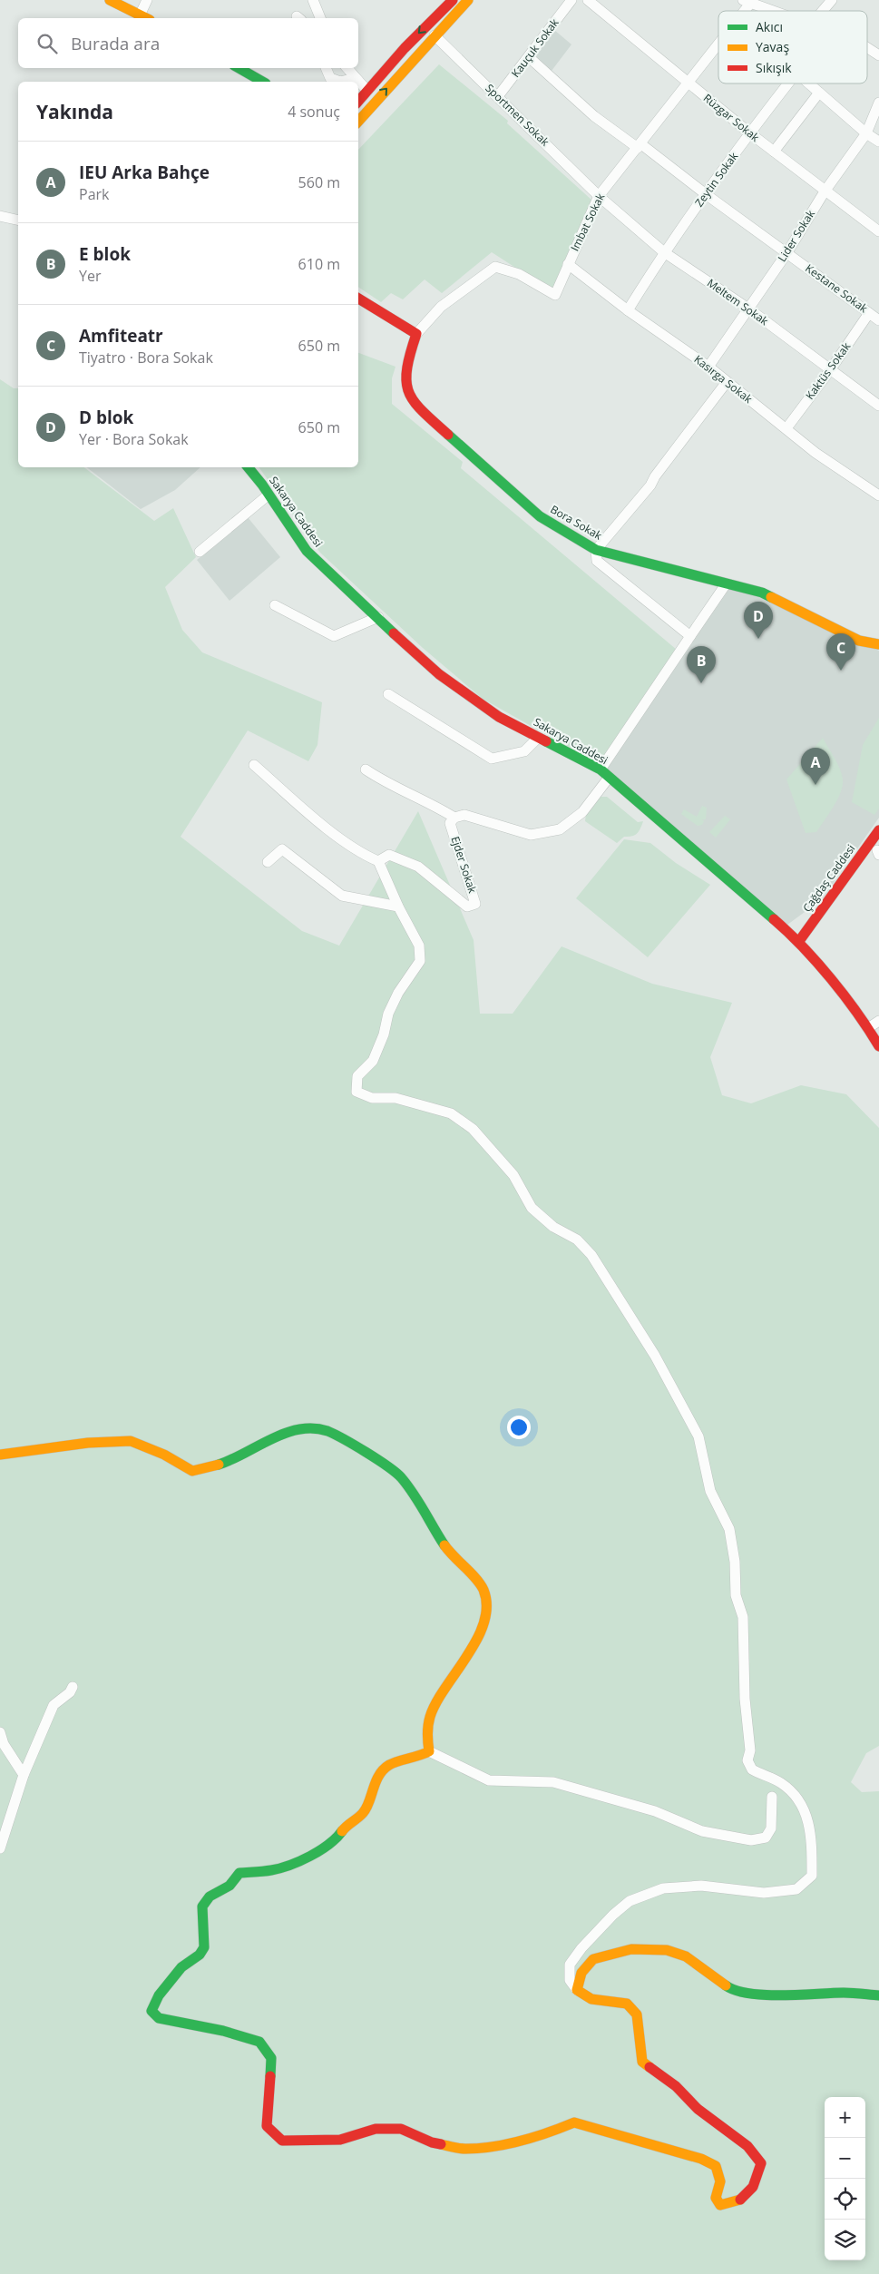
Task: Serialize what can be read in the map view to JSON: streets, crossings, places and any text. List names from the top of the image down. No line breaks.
{"streets":{"street":["Kauçuk Sokak","Sportmen Sokak","Rüzgar Sokak","Zeytin Sokak","Imbat Sokak","Lider Sokak","Kestane Sokak","Meltem Sokak","Kaktüs Sokak","Kasırga Sokak","Sakarya Caddesi","Bora Sokak","Ejder Sokak","Çağdaş Caddesi"]},"crossings":[["Kauçuk Sokak","Sportmen Sokak"],["Kauçuk Sokak","Kestane Sokak"],["Sportmen Sokak","Imbat Sokak"],["Sportmen Sokak","Meltem Sokak"],["Rüzgar Sokak","Zeytin Sokak"],["Rüzgar Sokak","Imbat Sokak"],["Rüzgar Sokak","Lider Sokak"],["Zeytin Sokak","Kestane Sokak"],["Zeytin Sokak","Meltem Sokak"],["Zeytin Sokak","Kasırga Sokak"],["Imbat Sokak","Kestane Sokak"],["Imbat Sokak","Meltem Sokak"],["Imbat Sokak","Kasırga Sokak"],["Imbat Sokak","Bora Sokak"],["Lider Sokak","Kestane Sokak"],["Lider Sokak","Meltem Sokak"],["Lider Sokak","Kasırga Sokak"],["Kestane Sokak","Kaktüs Sokak"],["Meltem Sokak","Kaktüs Sokak"],["Kaktüs Sokak","Kasırga Sokak"],["Sakarya Caddesi","Çağdaş Caddesi"]],"legend":["Akıcı","Yavaş","Sıkışık"],"page":{"search":"Burada ara","heading":["Yakında","4 sonuç"],"list":[{"mark":"A","name":"IEU Arka Bahçe","note":"Park","value":"560 m"},{"mark":"B","name":"E blok","note":"Yer","value":"610 m"},{"mark":"C","name":"Amfiteatr","note":"Tiyatro · Bora Sokak","value":"650 m"},{"mark":"D","name":"D blok","note":"Yer · Bora Sokak","value":"650 m"}],"pins":["D","C","B","A"],"map_buttons":["+","−"]}}
